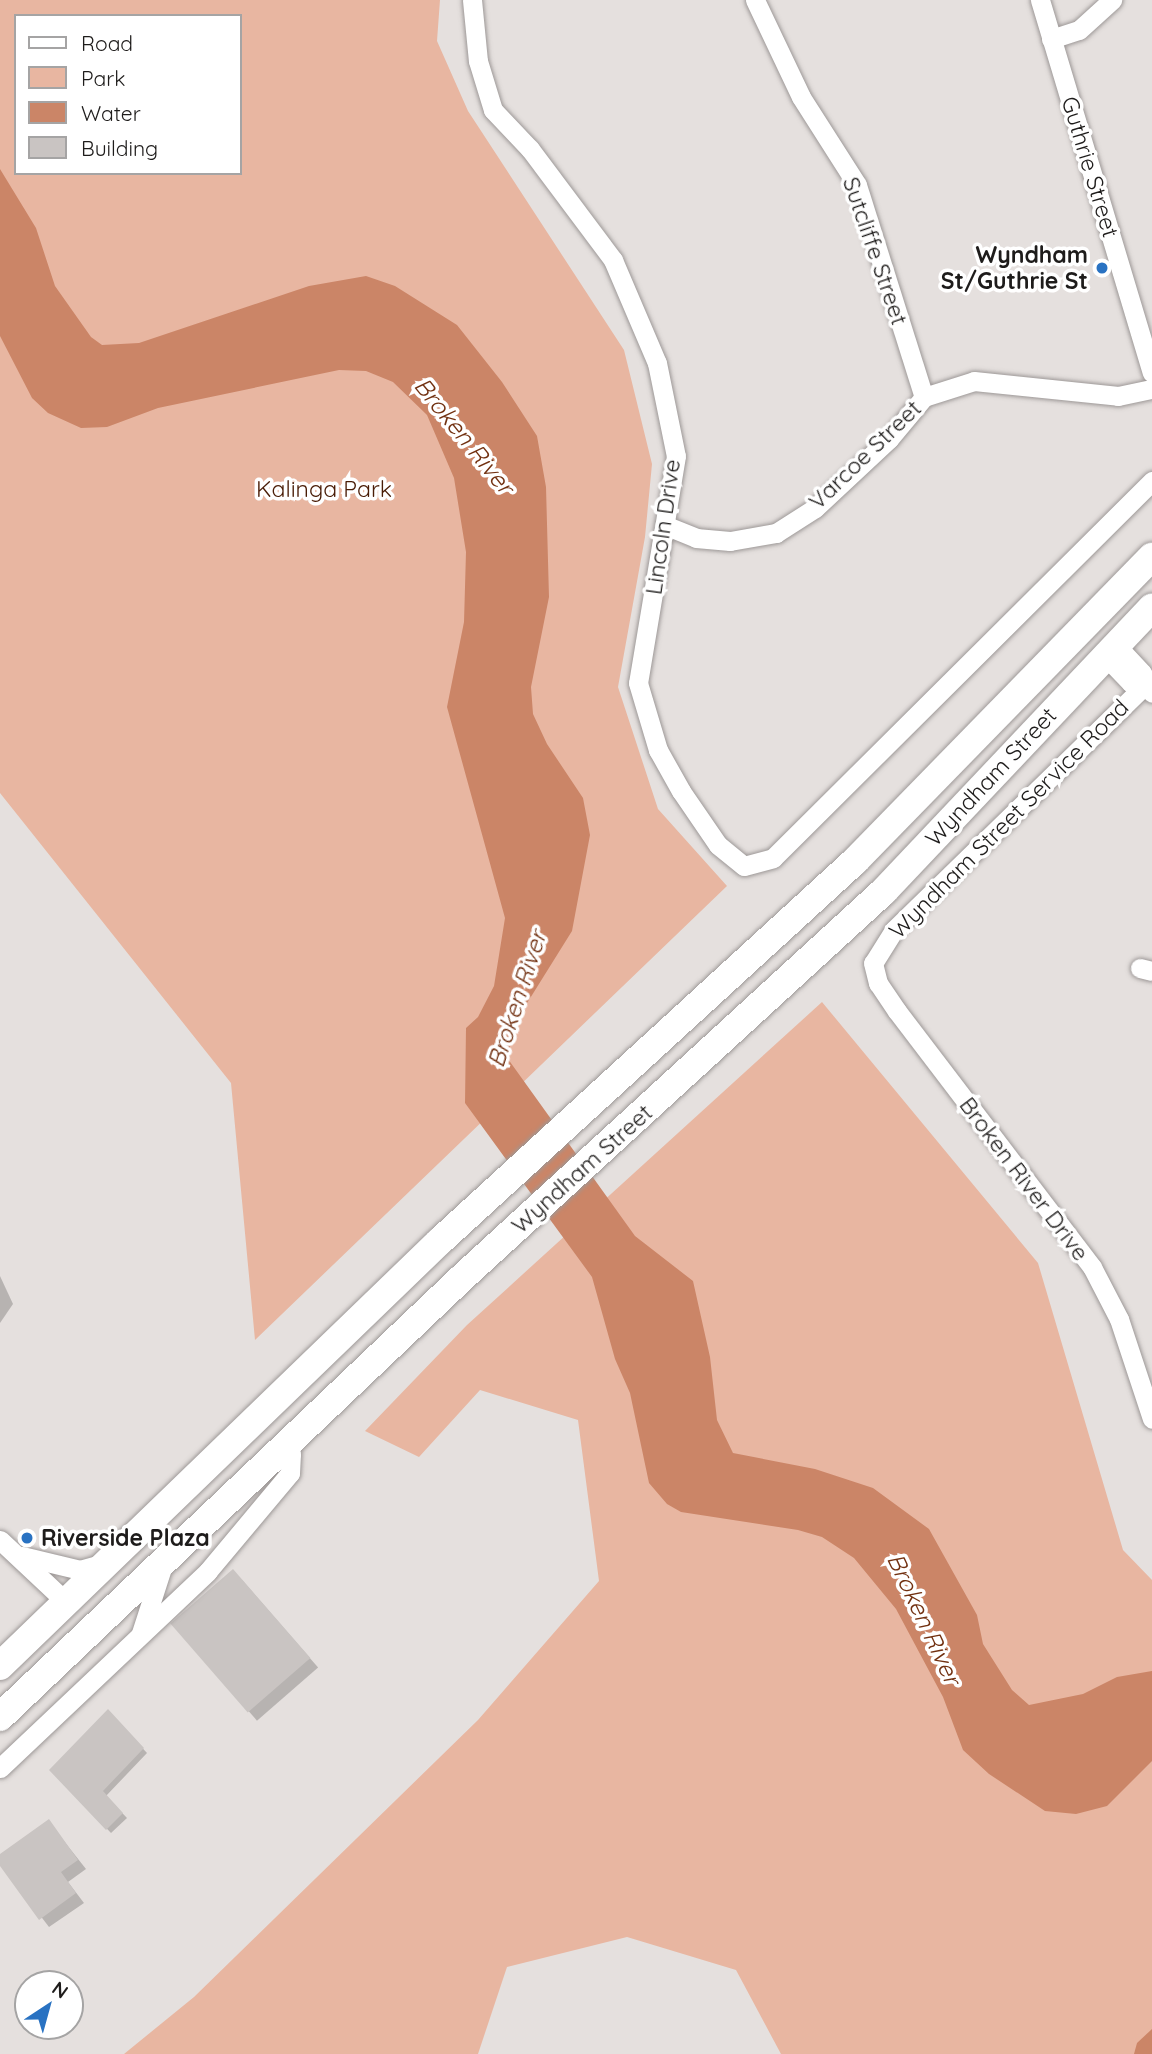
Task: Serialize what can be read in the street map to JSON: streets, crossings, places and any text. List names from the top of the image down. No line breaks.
{"streets":{"highway":["Wyndham Street"],"street":["Guthrie Street","Sutcliffe Street","Varcoe Street","Lincoln Drive","Wyndham Street Service Road","Broken River Drive"]},"crossings":[["Sutcliffe Street","Varcoe Street"],["Varcoe Street","Lincoln Drive"],["Wyndham Street Service Road","Broken River Drive"]],"water":["Broken River"],"parks":["Kalinga Park"],"places":["Wyndham St/Guthrie St","Riverside Plaza"],"legend":["Road","Park","Water","Building"],"north":"top right"}
